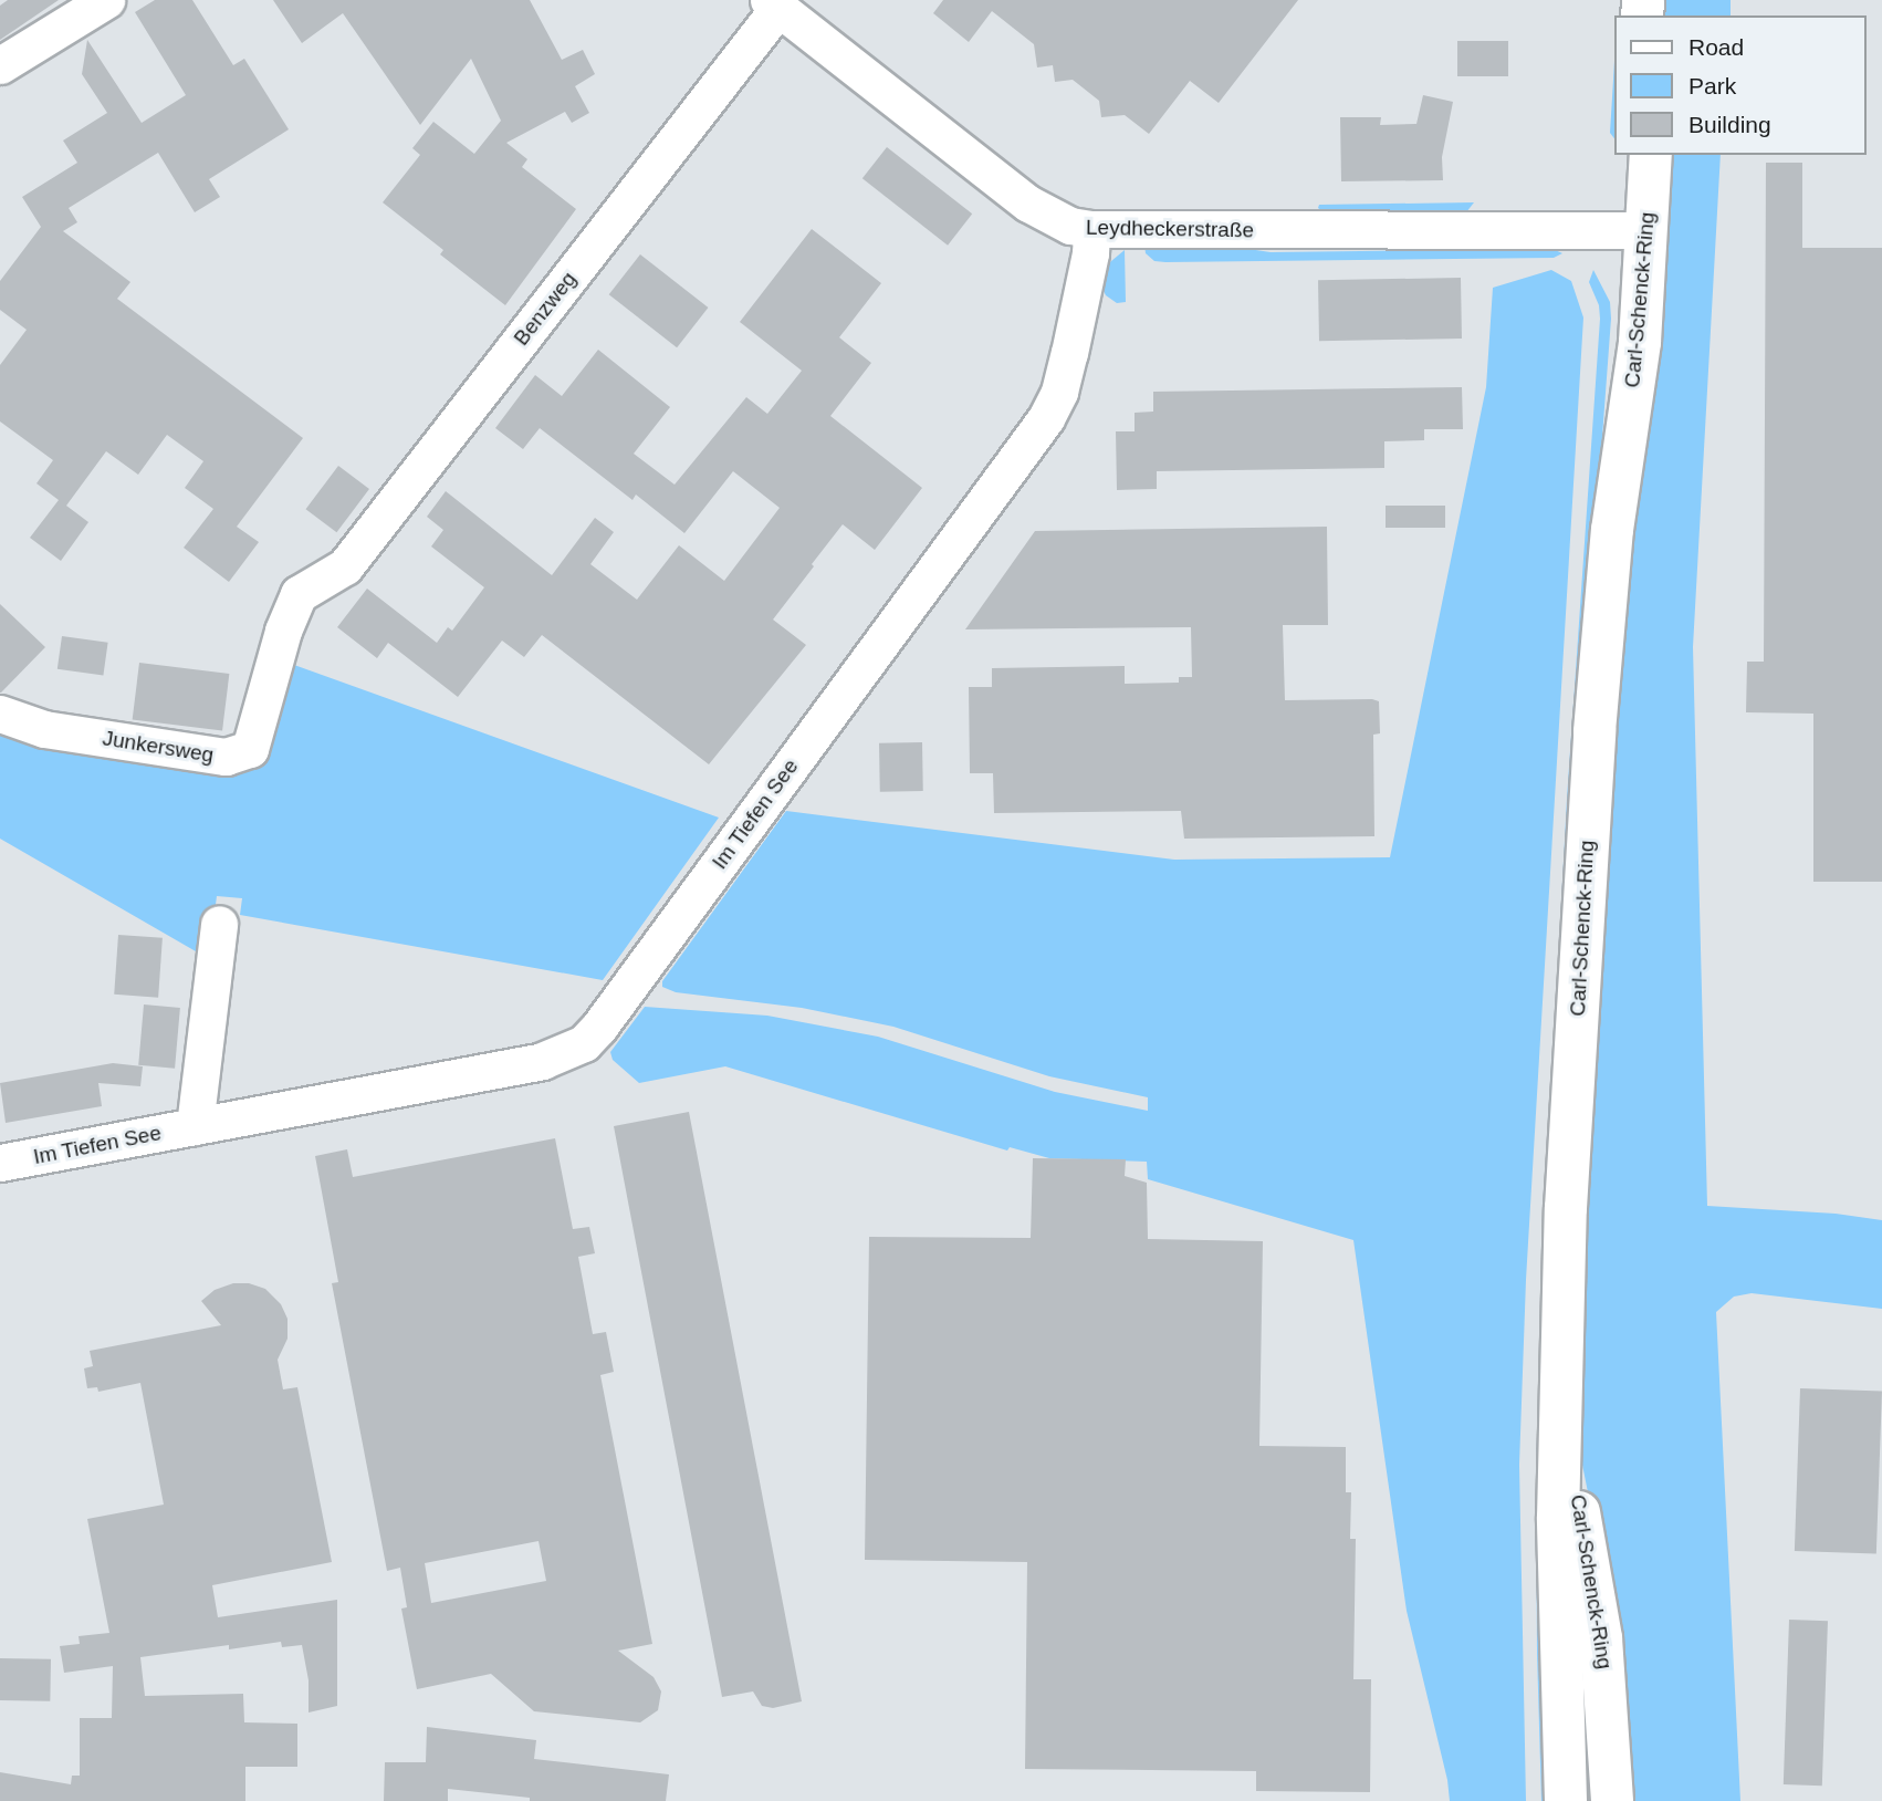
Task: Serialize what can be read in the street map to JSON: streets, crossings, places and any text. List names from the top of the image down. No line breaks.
{"streets":{"main road":["Carl-Schenck-Ring"],"street":["Leydheckerstraße","Benzweg","Junkersweg","Im Tiefen See"]},"crossings":[["Leydheckerstraße","Carl-Schenck-Ring"],["Leydheckerstraße","Benzweg"],["Leydheckerstraße","Im Tiefen See"],["Benzweg","Junkersweg"]],"legend":["Road","Park","Building"]}
